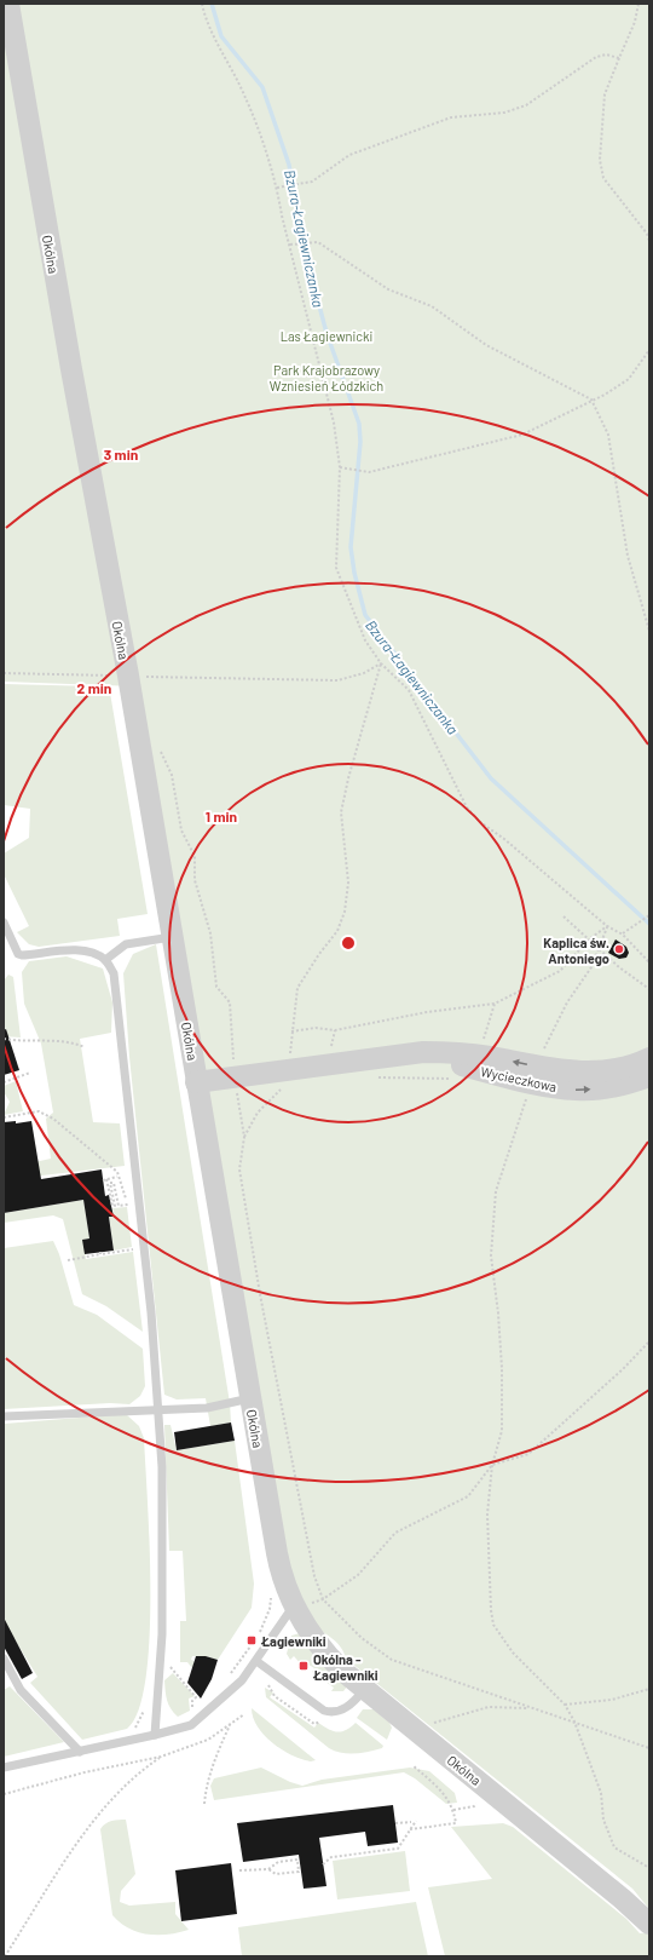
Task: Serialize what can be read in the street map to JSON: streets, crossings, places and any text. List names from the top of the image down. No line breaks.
{"streets":{"street":["Okólna","Wycieczkowa"]},"crossings":[["Okólna","Wycieczkowa"]],"water":["Bzura-Łagiewniczanka"],"parks":["Las Łagiewnicki","Park Krajobrazowy Wzniesień Łódzkich"],"places":{"other":["Kaplica św. Antoniego"],"transit":["Łagiewniki","Okólna - Łagiewniki"]},"rings":["3 min","2 min","1 min"]}
